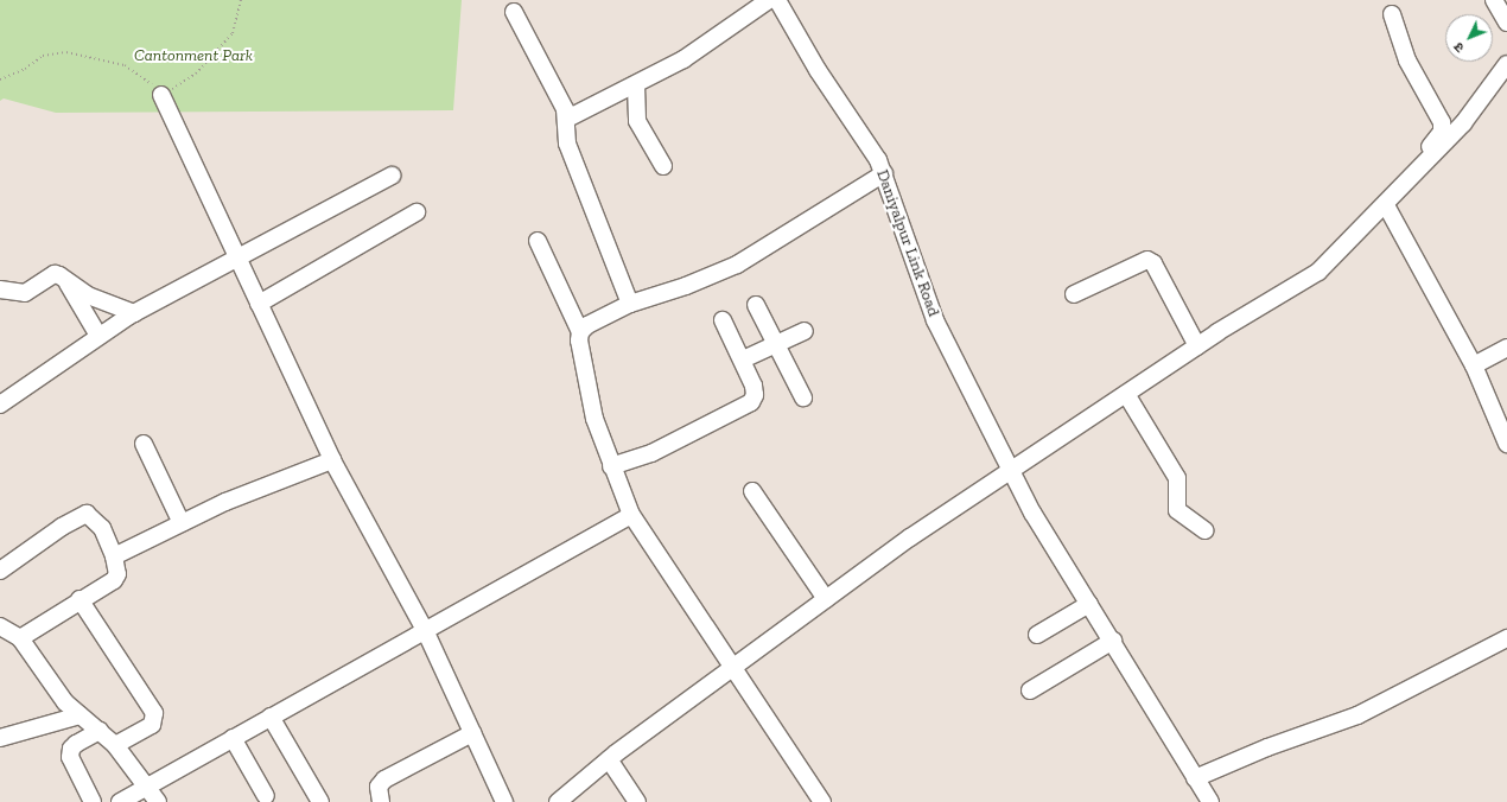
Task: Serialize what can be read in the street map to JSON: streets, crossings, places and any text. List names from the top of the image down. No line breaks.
{"streets":{"street":["Daniyalpur Link Road"]},"parks":["Cantonment Park"],"north":"bottom left"}
